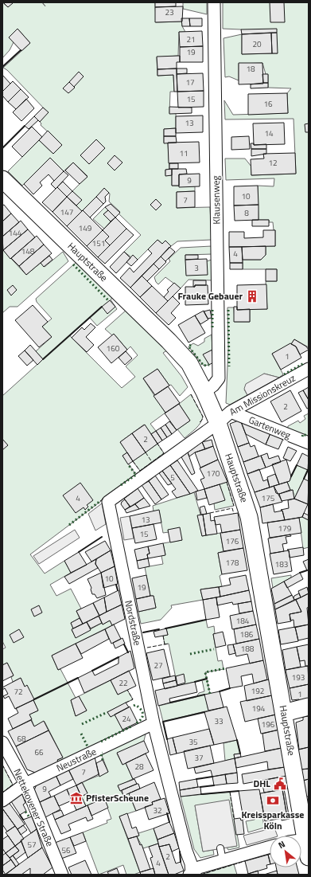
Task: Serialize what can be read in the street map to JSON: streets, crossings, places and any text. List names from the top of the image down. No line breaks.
{"streets":{"main road":["Hauptstraße"],"street":["Klausenweg","Am Missionskreuz","Gartenweg","Nordstraße","Neustraße","Nettekovener Straße"]},"crossings":[["Klausenweg","Hauptstraße"],["Hauptstraße","Am Missionskreuz"],["Hauptstraße","Nordstraße"],["Am Missionskreuz","Gartenweg"],["Am Missionskreuz","Nordstraße"],["Nordstraße","Neustraße"],["Neustraße","Nettekovener Straße"]],"places":{"building":["Frauke Gebauer"],"public building":["DHL"],"museum":["PfisterScheune"],"bank":["Kreissparkasse Köln"]},"house_numbers":["23","21","20","19","18","17","15","16","13","14","11","12","9","10","7","147","8","149","144","151","148","4","3","160","1","2","2","170","5","4","175","13","179","15","176","178","183","10","19","184","186","188","27","193","22","192","72","1","194","24","33","196","68","35","66","37","28","7","9","32","57","56","2","4"],"north":"top left"}
